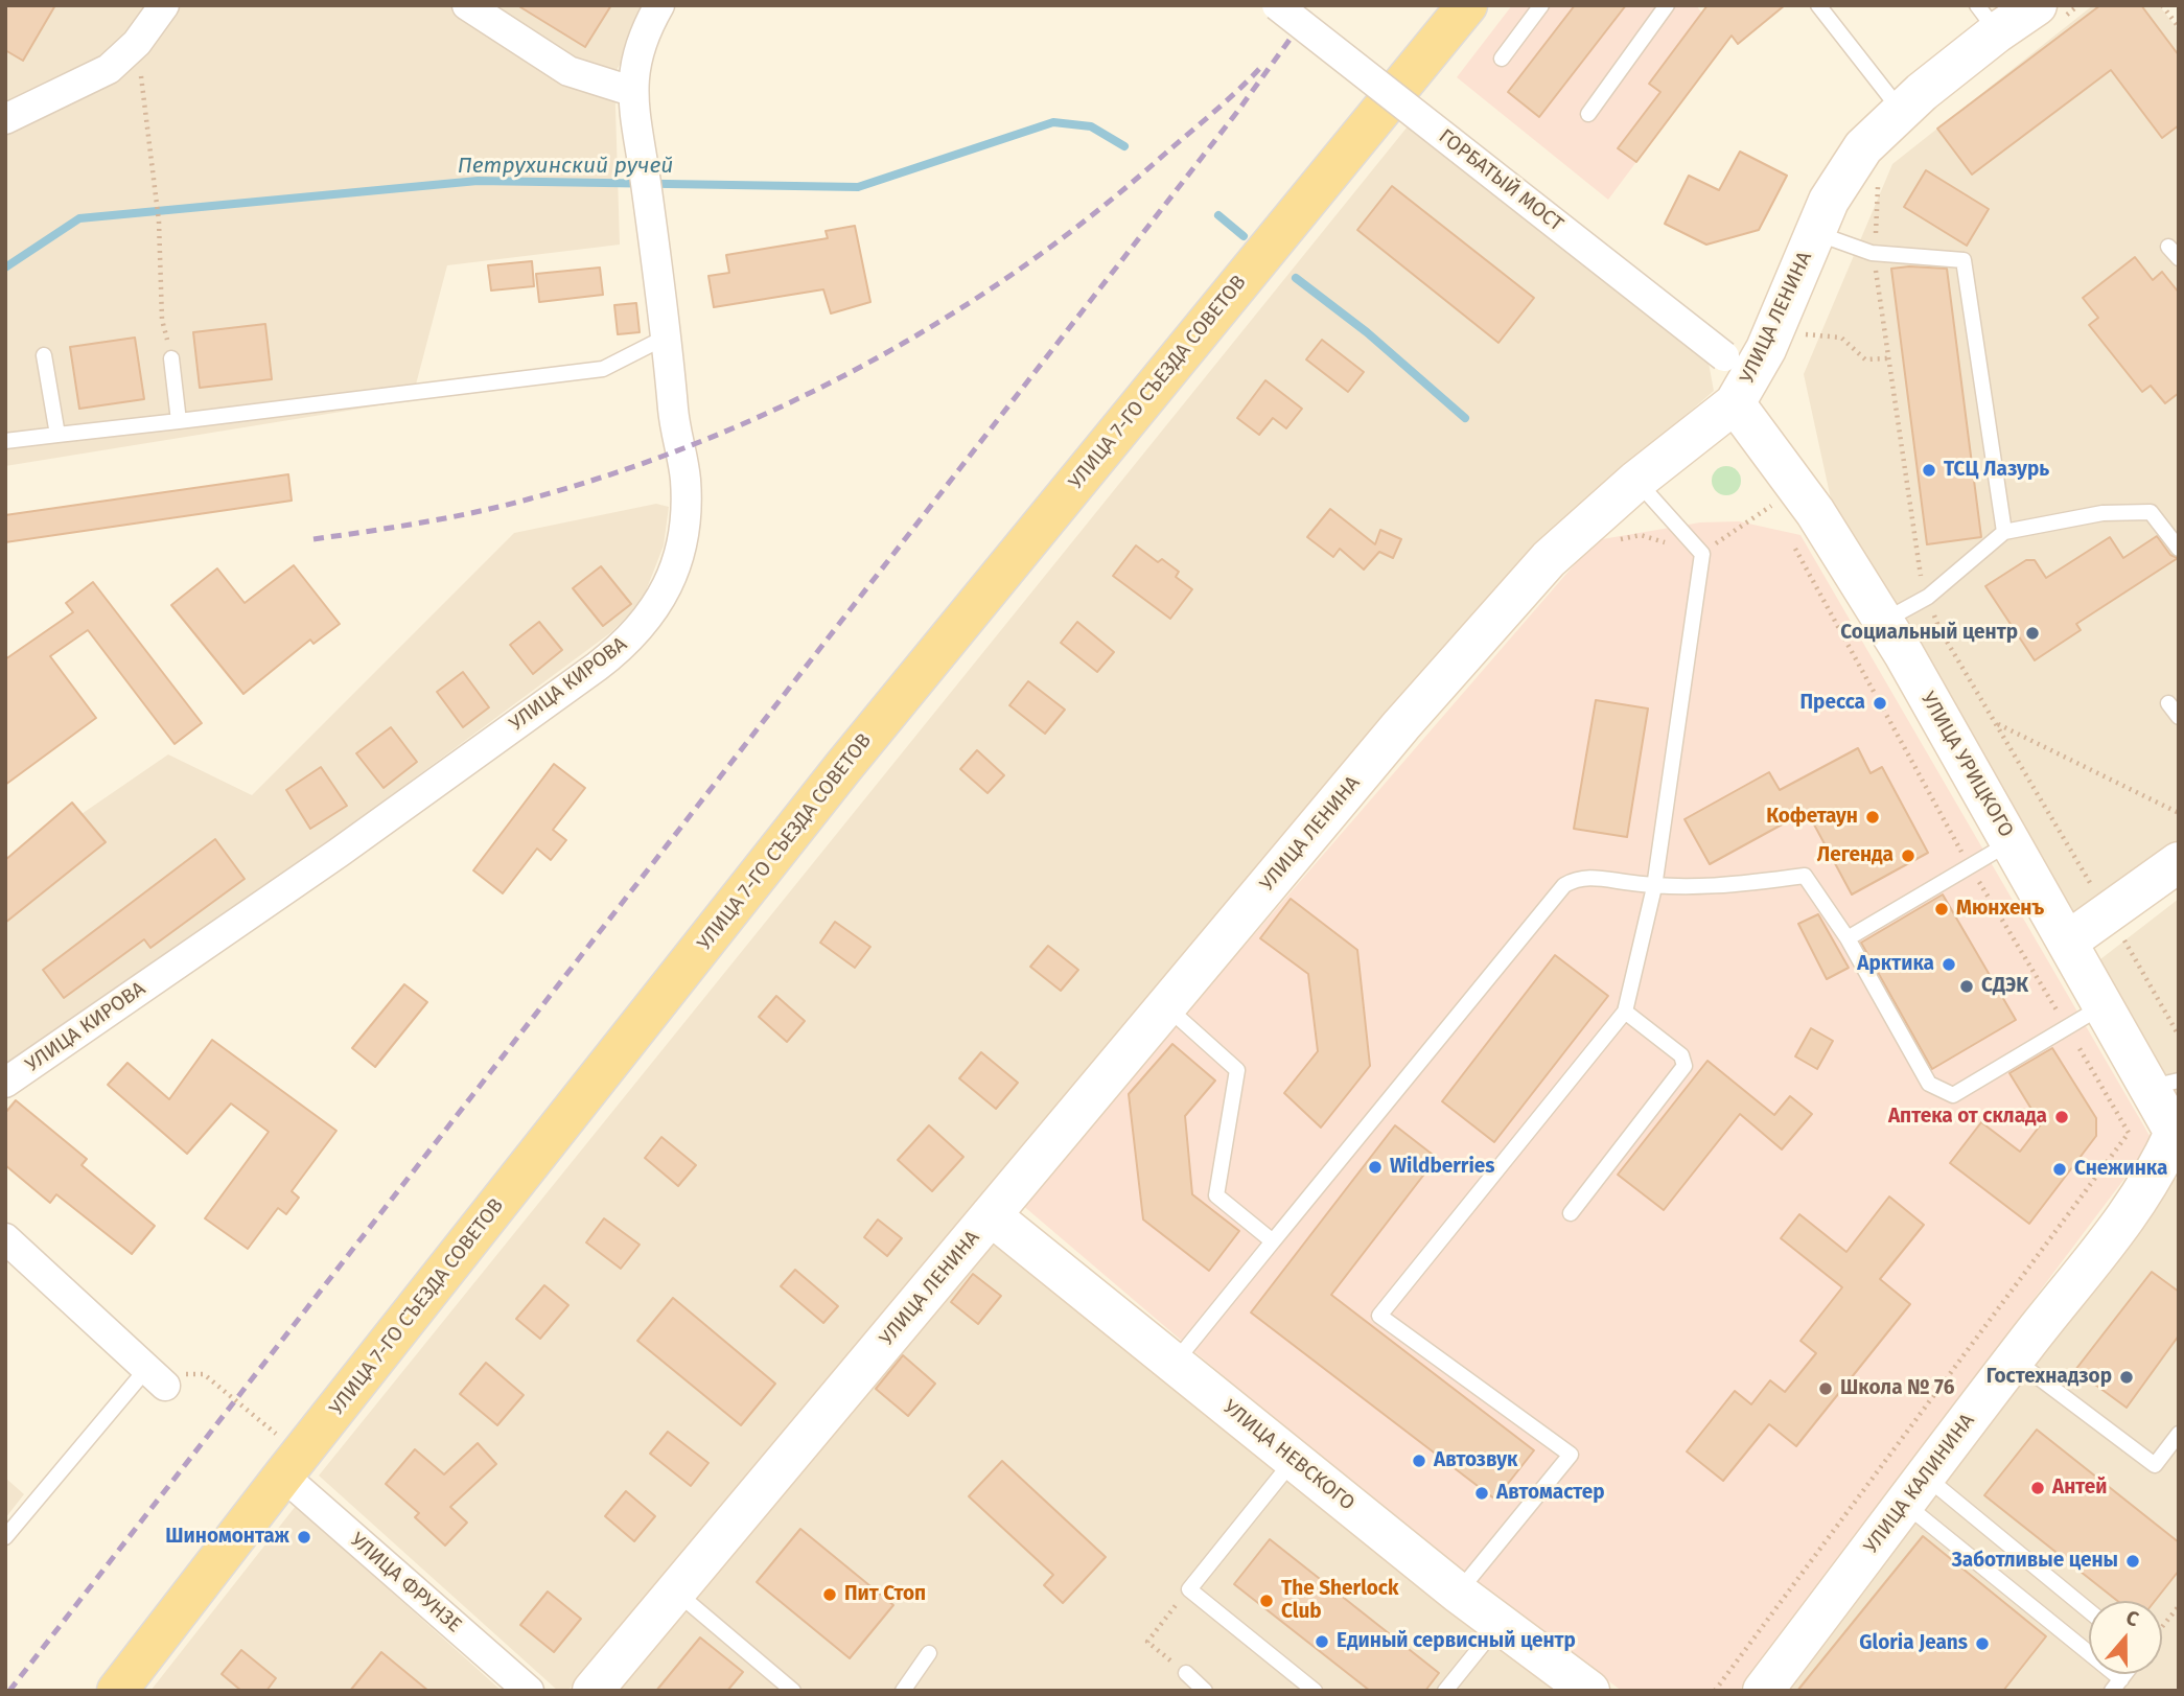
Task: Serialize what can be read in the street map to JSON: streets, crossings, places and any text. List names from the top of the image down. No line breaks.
{"streets":{"main road":["УЛИЦА 7-ГО СЪЕЗДА СОВЕТОВ"],"street":["ГОРБАТЫЙ МОСТ","УЛИЦА ЛЕНИНА","УЛИЦА КИРОВА","УЛИЦА УРИЦКОГО","УЛИЦА НЕВСКОГО","УЛИЦА КАЛИНИНА","УЛИЦА ФРУНЗЕ"]},"crossings":[["УЛИЦА ЛЕНИНА","УЛИЦА УРИЦКОГО"],["УЛИЦА ЛЕНИНА","УЛИЦА НЕВСКОГО"],["УЛИЦА 7-ГО СЪЕЗДА СОВЕТОВ","УЛИЦА ФРУНЗЕ"],["УЛИЦА УРИЦКОГО","УЛИЦА КАЛИНИНА"]],"water":["Петрухинский ручей"],"places":["ТСЦ Лазурь","Социальный центр","Пресса","Кофетаун","Легенда","Мюнхенъ","Арктика","СДЭК","Аптека от склада","Wildberries","Снежинка","Гостехнадзор","Школа № 76","Автозвук","Антей","Автомастер","Шиномонтаж","Заботливые цены","Пит Стоп","The Sherlock Club","Единый сервисный центр","Gloria Jeans"],"north":"top"}
